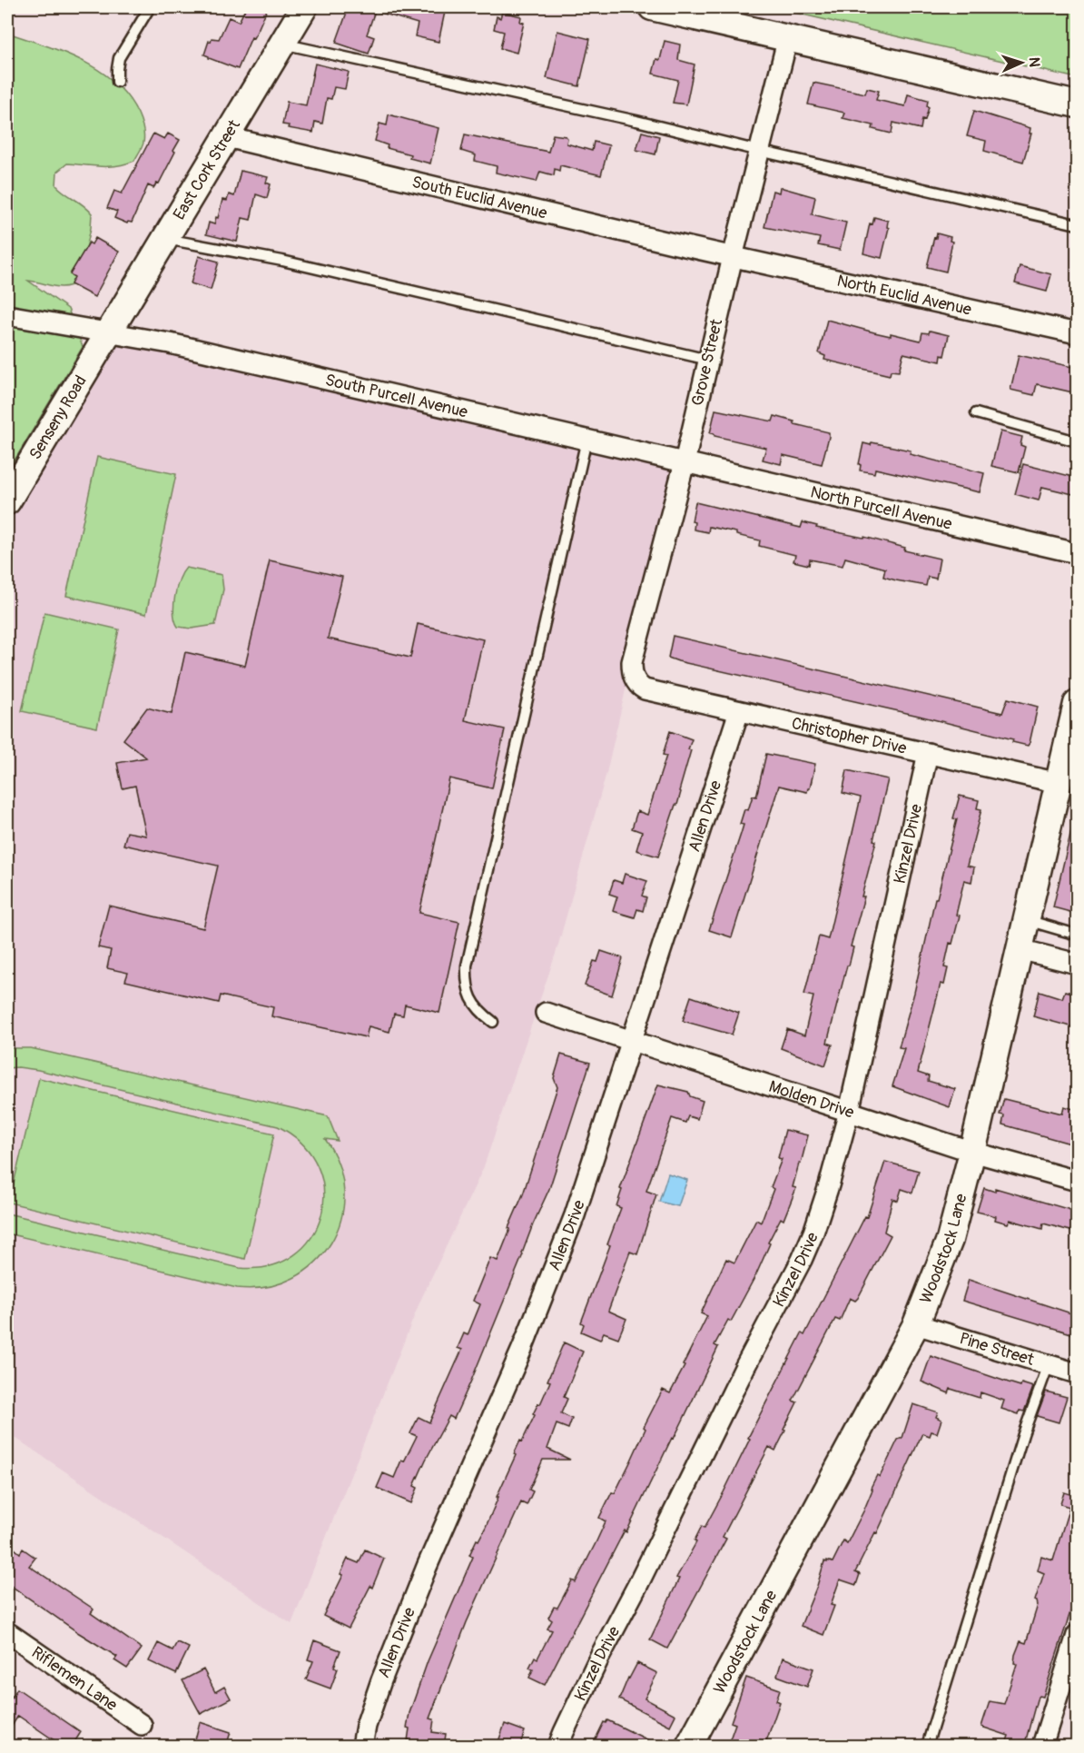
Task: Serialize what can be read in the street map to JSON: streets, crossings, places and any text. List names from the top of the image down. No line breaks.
{"streets":{"street":["East Cork Street","South Euclid Avenue","North Euclid Avenue","Grove Street","South Purcell Avenue","Senseny Road","North Purcell Avenue","Christopher Drive","Allen Drive","Kinzel Drive","Molden Drive","Woodstock Lane","Pine Street","Riflemen Lane"]},"crossings":[["East Cork Street","South Euclid Avenue"],["East Cork Street","South Purcell Avenue"],["East Cork Street","Senseny Road"],["South Euclid Avenue","North Euclid Avenue"],["South Euclid Avenue","Grove Street"],["North Euclid Avenue","Grove Street"],["Grove Street","South Purcell Avenue"],["Grove Street","North Purcell Avenue"],["Grove Street","Christopher Drive"],["South Purcell Avenue","Senseny Road"],["South Purcell Avenue","North Purcell Avenue"],["Christopher Drive","Allen Drive"],["Christopher Drive","Kinzel Drive"],["Christopher Drive","Woodstock Lane"],["Allen Drive","Molden Drive"],["Kinzel Drive","Molden Drive"],["Molden Drive","Woodstock Lane"],["Woodstock Lane","Pine Street"]],"north":"right"}
